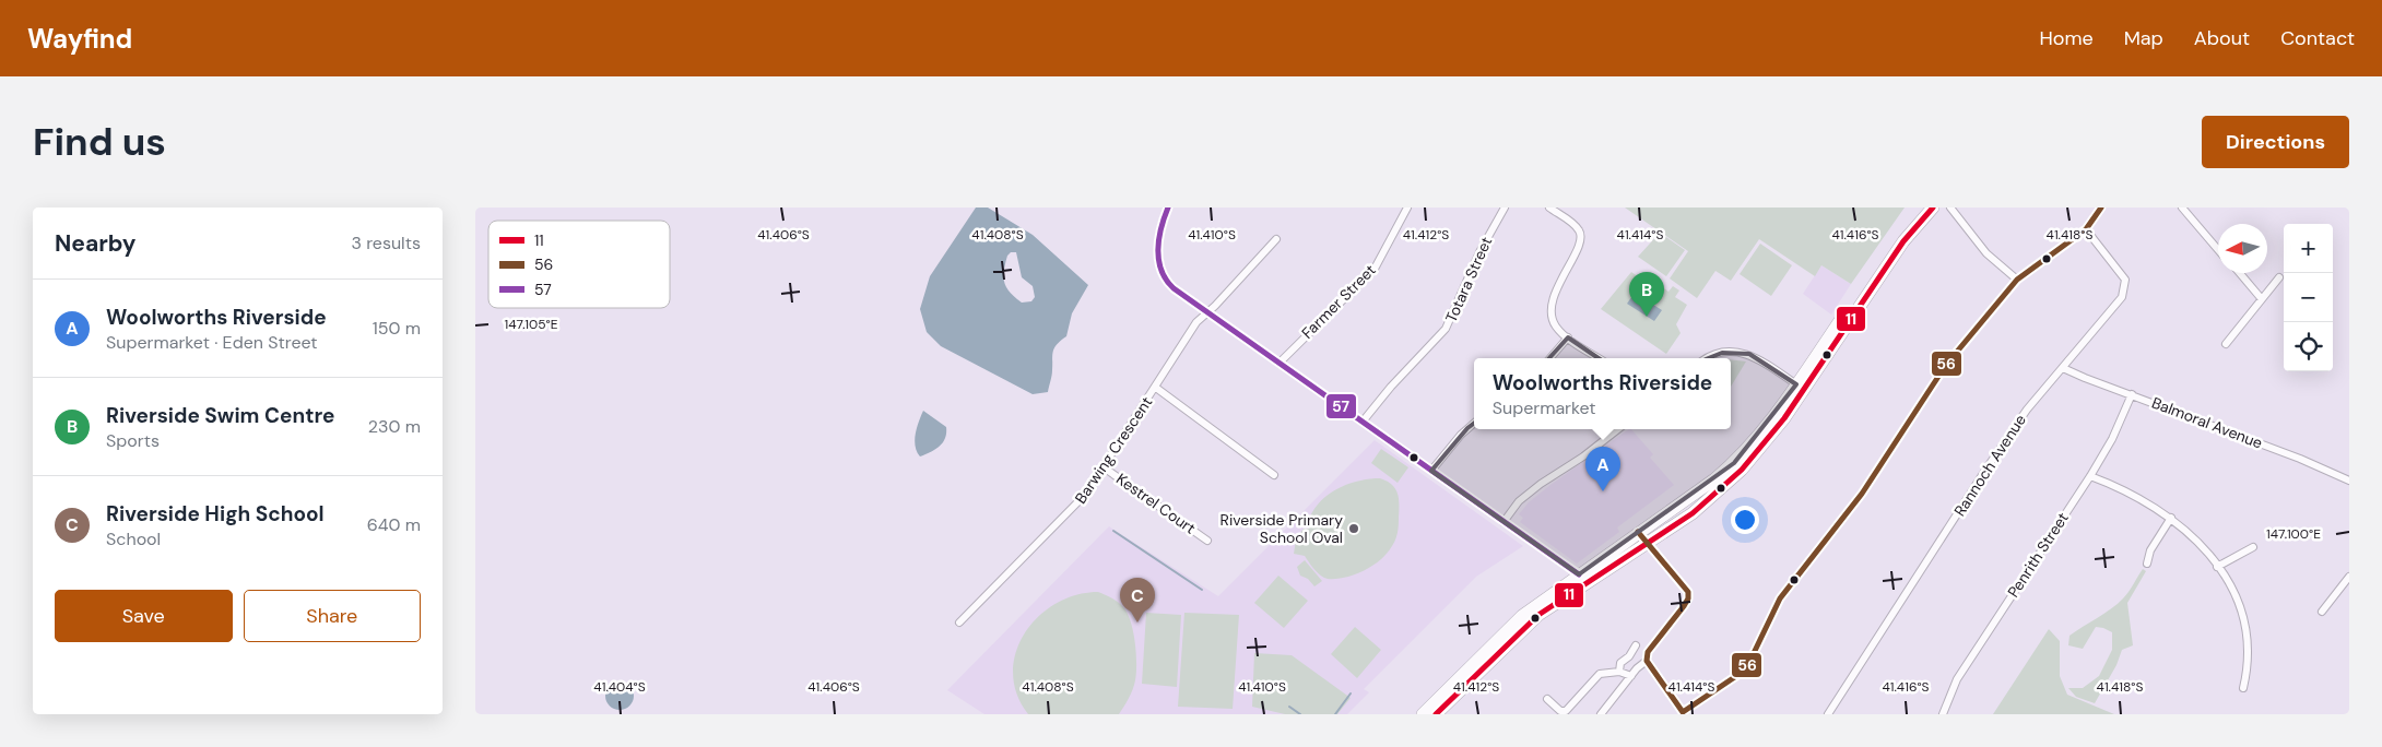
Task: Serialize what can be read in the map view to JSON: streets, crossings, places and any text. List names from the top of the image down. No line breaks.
{"streets":{"street":["Totara Street","Farmer Street","Balmoral Avenue","Barwing Crescent","Rannoch Avenue","Kestrel Court","Penrith Street"]},"crossings":[["Balmoral Avenue","Rannoch Avenue"],["Balmoral Avenue","Penrith Street"],["Barwing Crescent","Kestrel Court"]],"places":["Riverside Primary School Oval"],"lines":["transit line 11","transit line 56","transit line 57"],"legend":["11","56","57"],"north":"left","page":{"header":"Wayfind","nav":["Home","Map","About","Contact"],"buttons":["Directions",["Save","Share"]],"title":"Find us","heading":["Nearby","3 results"],"map_buttons":["+","−"],"pins":["B","A","C"],"list":[{"mark":"A","name":"Woolworths Riverside","note":"Supermarket · Eden Street","value":"150 m"},{"mark":"B","name":"Riverside Swim Centre","note":"Sports","value":"230 m"},{"mark":"C","name":"Riverside High School","note":"School","value":"640 m"}],"popup":["Woolworths Riverside","Supermarket"]},"coordinates":["41.406°S","41.408°S","41.410°S","41.412°S","41.414°S","41.416°S","41.418°S","147.105°E","147.100°E","41.404°S"]}
